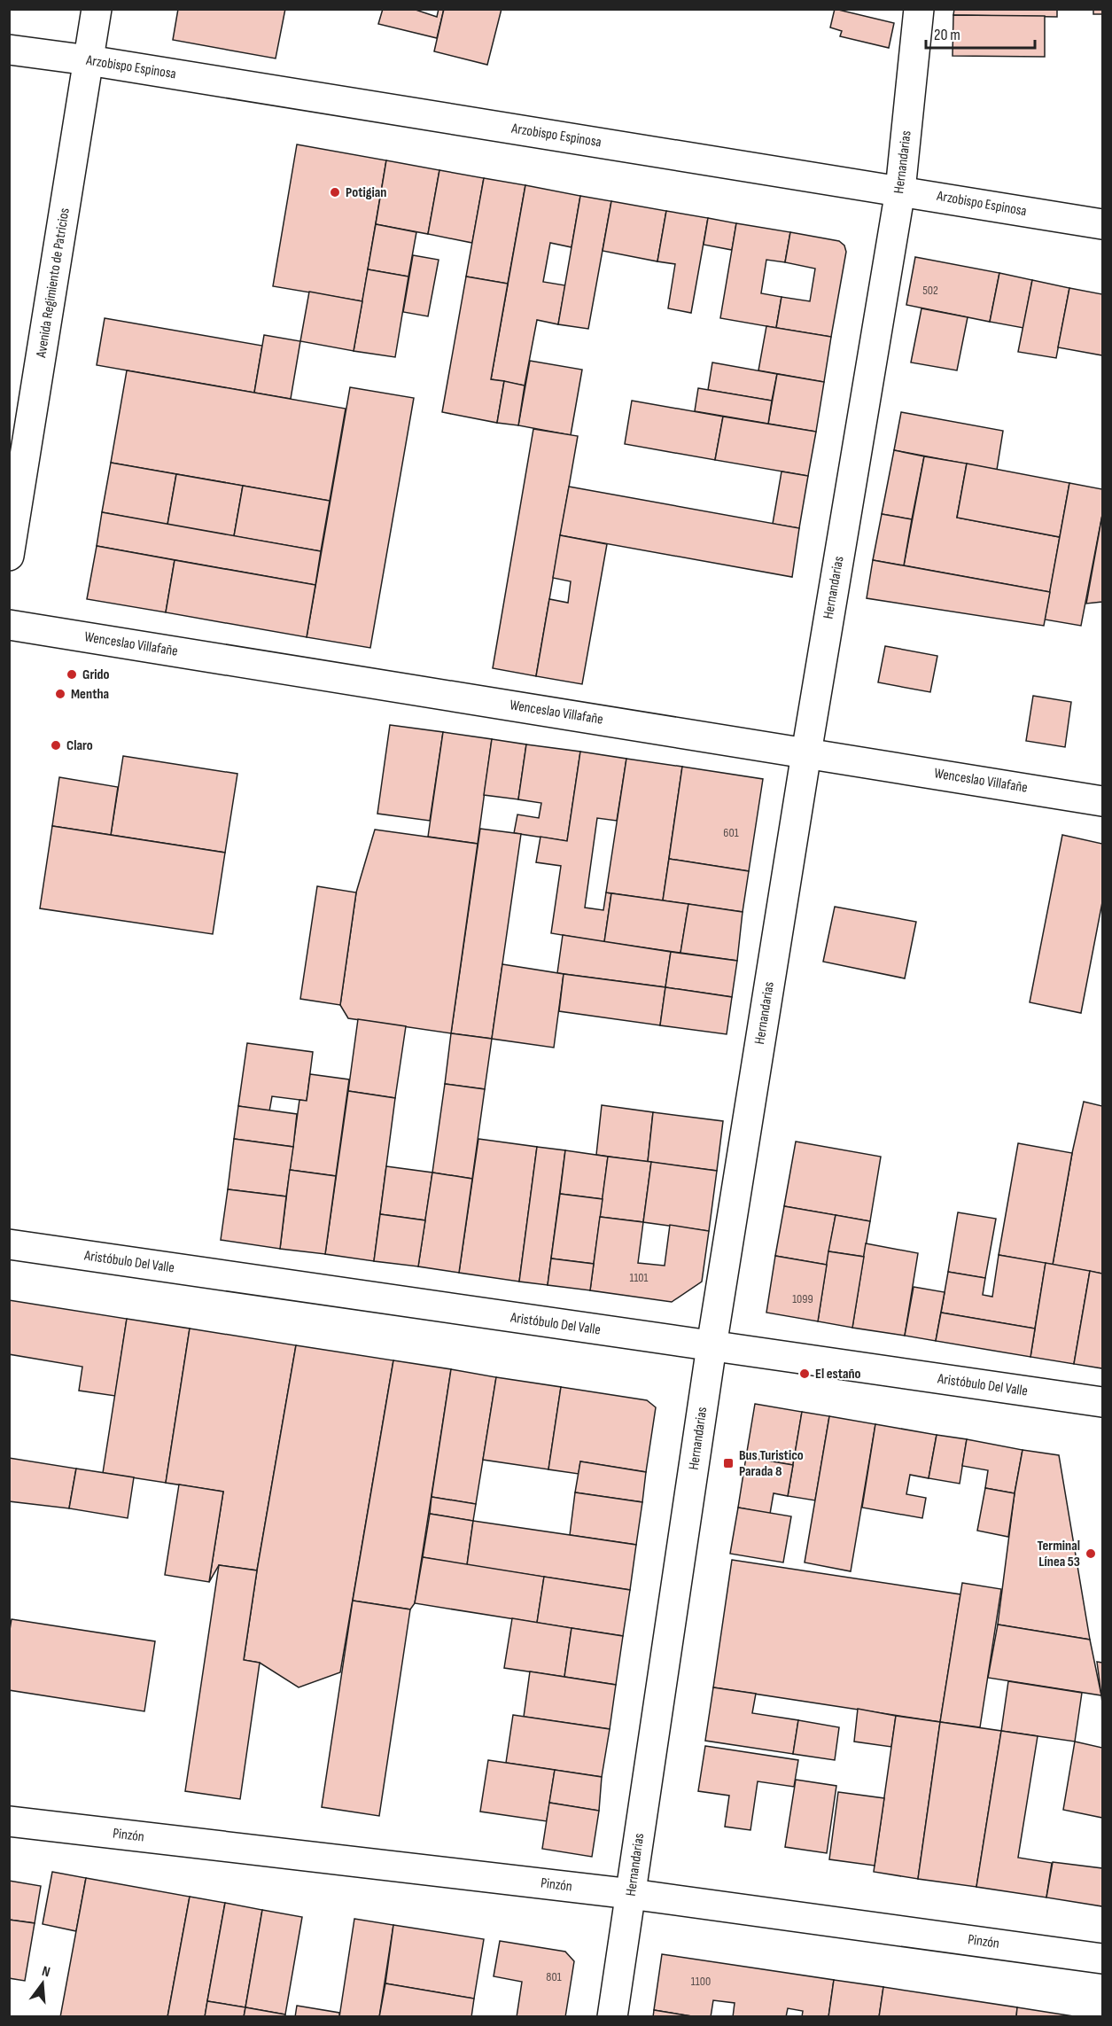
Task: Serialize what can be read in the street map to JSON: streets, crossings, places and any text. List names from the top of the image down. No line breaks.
{"streets":{"street":["Arzobispo Espinosa","Hernandarias","Avenida Regimiento de Patricios","Wenceslao Villafañe","Aristóbulo Del Valle","Pinzón"]},"crossings":[["Arzobispo Espinosa","Hernandarias"],["Arzobispo Espinosa","Avenida Regimiento de Patricios"],["Hernandarias","Wenceslao Villafañe"],["Hernandarias","Aristóbulo Del Valle"],["Hernandarias","Pinzón"]],"places":{"other":["Potigian","Grido","Mentha","Claro","El estaño","Terminal Línea 53"],"transit":["Bus Turistico Parada 8"]},"house_numbers":["502","601","1101","1099","801","1100"],"scale_bar":"20 m","north":"top"}
